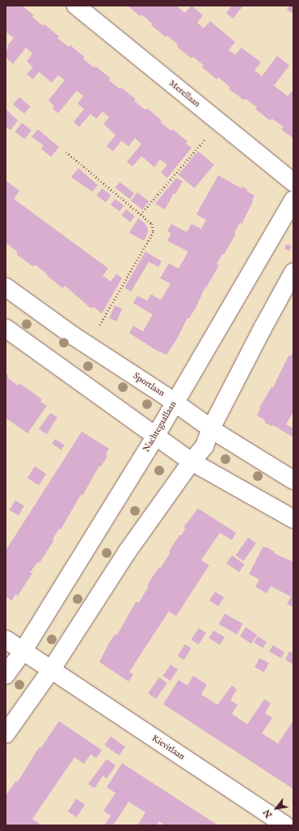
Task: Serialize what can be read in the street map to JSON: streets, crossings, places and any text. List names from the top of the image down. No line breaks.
{"streets":{"street":["Merellaan","Sportlaan","Nachtegaallaan","Kievitlaan"]},"crossings":[["Sportlaan","Nachtegaallaan"]],"north":"bottom left"}
